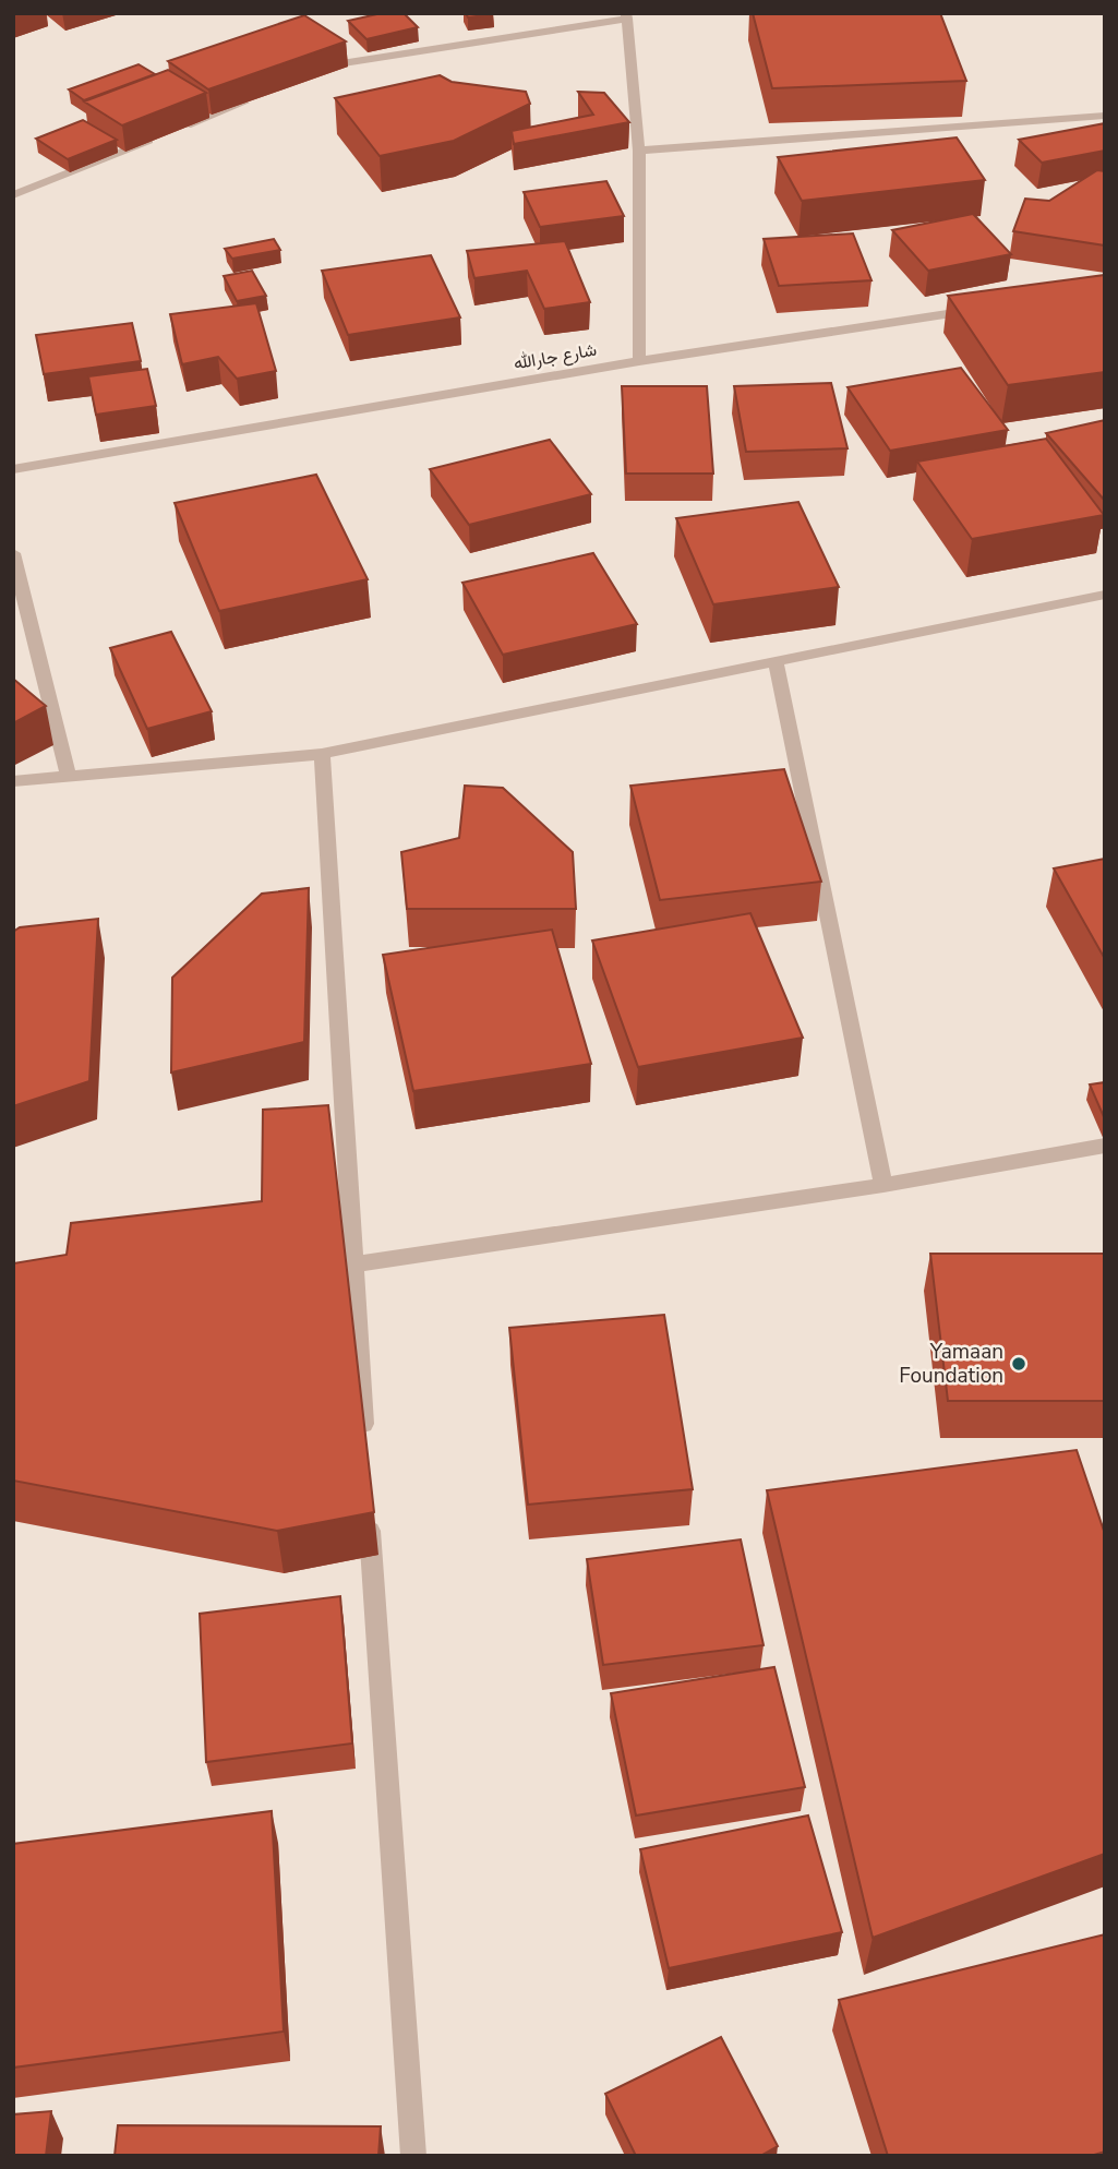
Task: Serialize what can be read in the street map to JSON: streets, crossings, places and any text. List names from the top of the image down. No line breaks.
{"streets":{"street":["شارع جارالله"]},"places":["Yamaan Foundation"]}
